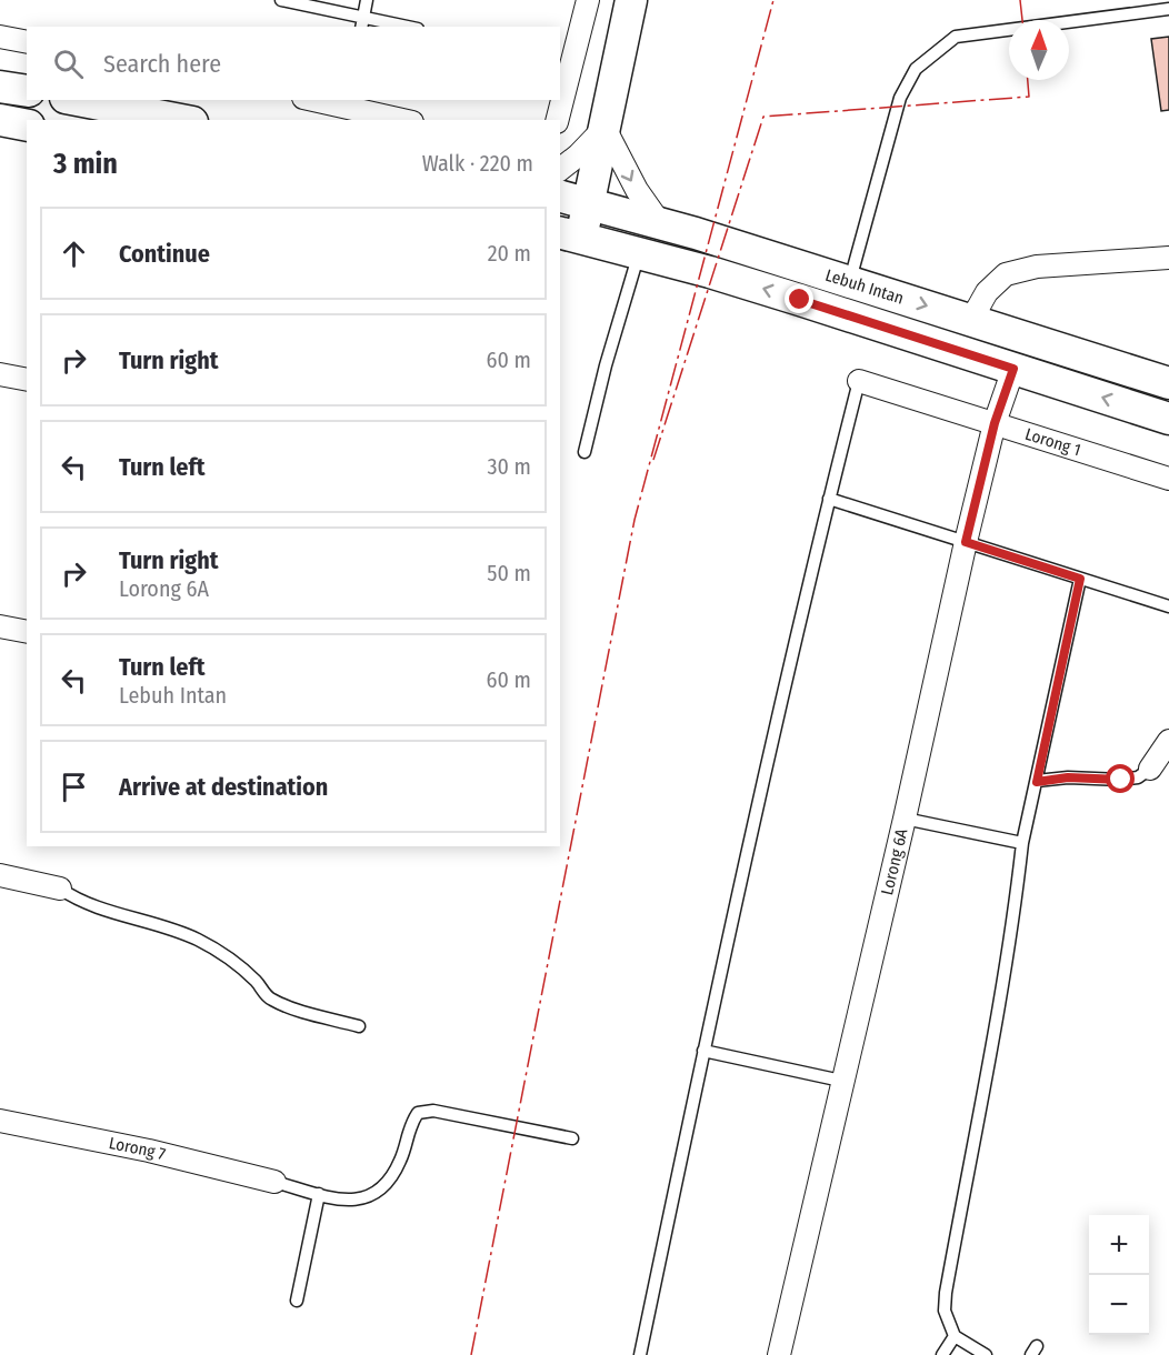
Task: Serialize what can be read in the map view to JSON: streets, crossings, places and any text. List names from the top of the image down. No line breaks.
{"streets":{"main road":["Lebuh Intan"],"street":["Lorong 1","Lorong 6A","Lorong 7"]},"crossings":[["Lebuh Intan","Lorong 6A"],["Lorong 1","Lorong 6A"]],"north":"top","page":{"search":"Search here","heading":["3 min","Walk · 220 m"],"list":[["Continue","20 m"],["Turn right","60 m"],["Turn left","30 m"],["Turn right","Lorong 6A","50 m"],["Turn left","Lebuh Intan","60 m"],"Arrive at destination"],"map_buttons":["+","−"]}}
